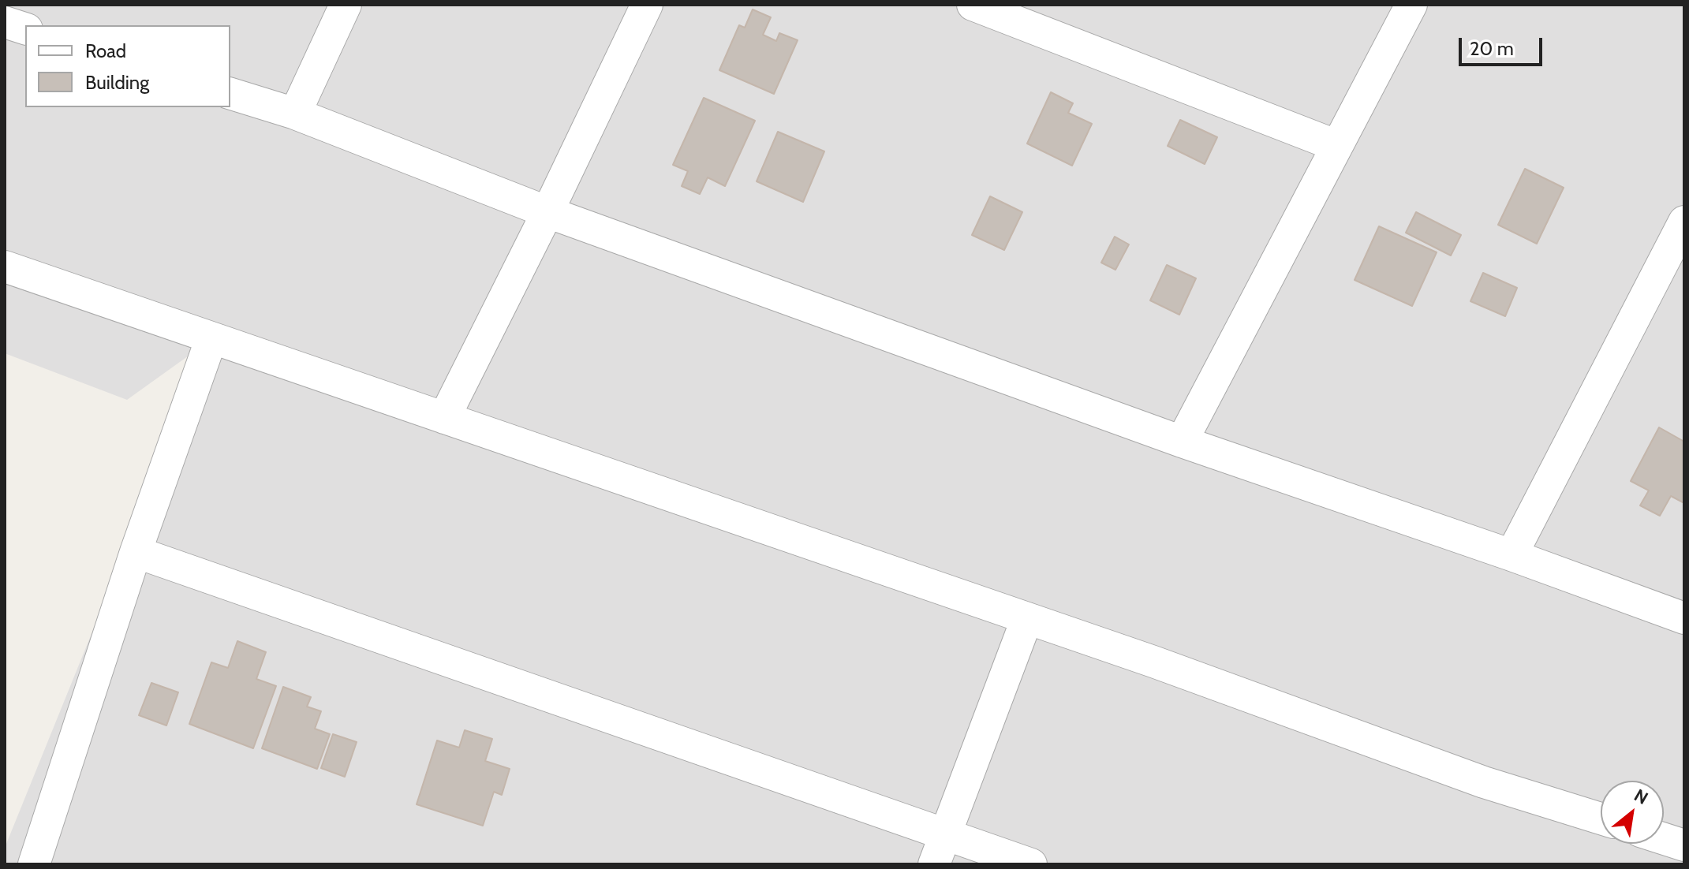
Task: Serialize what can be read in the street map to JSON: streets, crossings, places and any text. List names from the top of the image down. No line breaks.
{"legend":["Road","Building"],"scale_bar":"20 m","north":"top right"}
